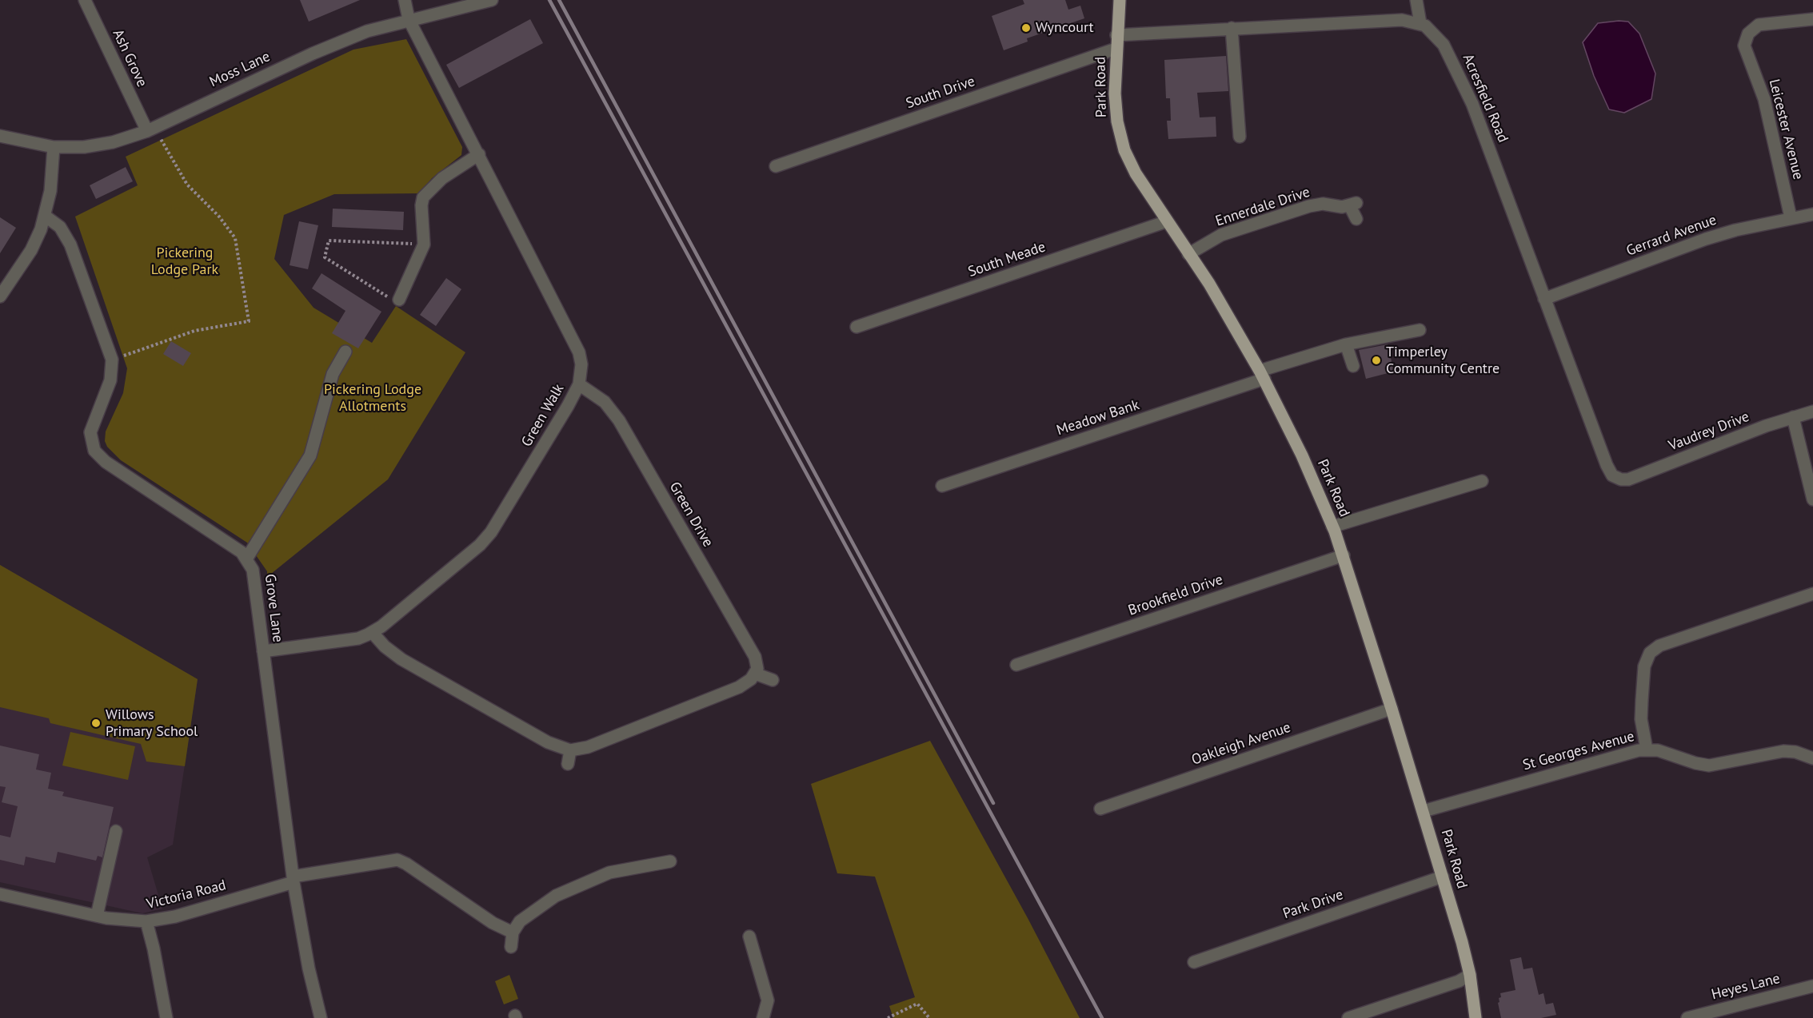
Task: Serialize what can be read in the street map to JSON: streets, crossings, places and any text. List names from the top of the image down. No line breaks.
{"streets":{"main road":["Park Road"],"street":["Ash Grove","Moss Lane","South Drive","Acresfield Road","Leicester Avenue","Ennerdale Drive","Gerrard Avenue","South Meade","Green Walk","Meadow Bank","Vaudrey Drive","Green Drive","Brookfield Drive","Grove Lane","Oakleigh Avenue","St Georges Avenue","Victoria Road","Park Drive","Heyes Lane"]},"crossings":[["Ash Grove","Moss Lane"],["Moss Lane","Green Walk"],["Park Road","South Drive"],["Park Road","Ennerdale Drive"],["Park Road","South Meade"],["Park Road","Meadow Bank"],["Park Road","Brookfield Drive"],["Park Road","Oakleigh Avenue"],["Park Road","St Georges Avenue"],["Park Road","Park Drive"],["Acresfield Road","Gerrard Avenue"],["Acresfield Road","Vaudrey Drive"],["Leicester Avenue","Gerrard Avenue"],["Green Walk","Green Drive"],["Green Walk","Grove Lane"],["Grove Lane","Victoria Road"]],"parks":["Pickering Lodge Park","Pickering Lodge Allotments"],"places":["Wyncourt","Timperley Community Centre","Willows Primary School"]}
